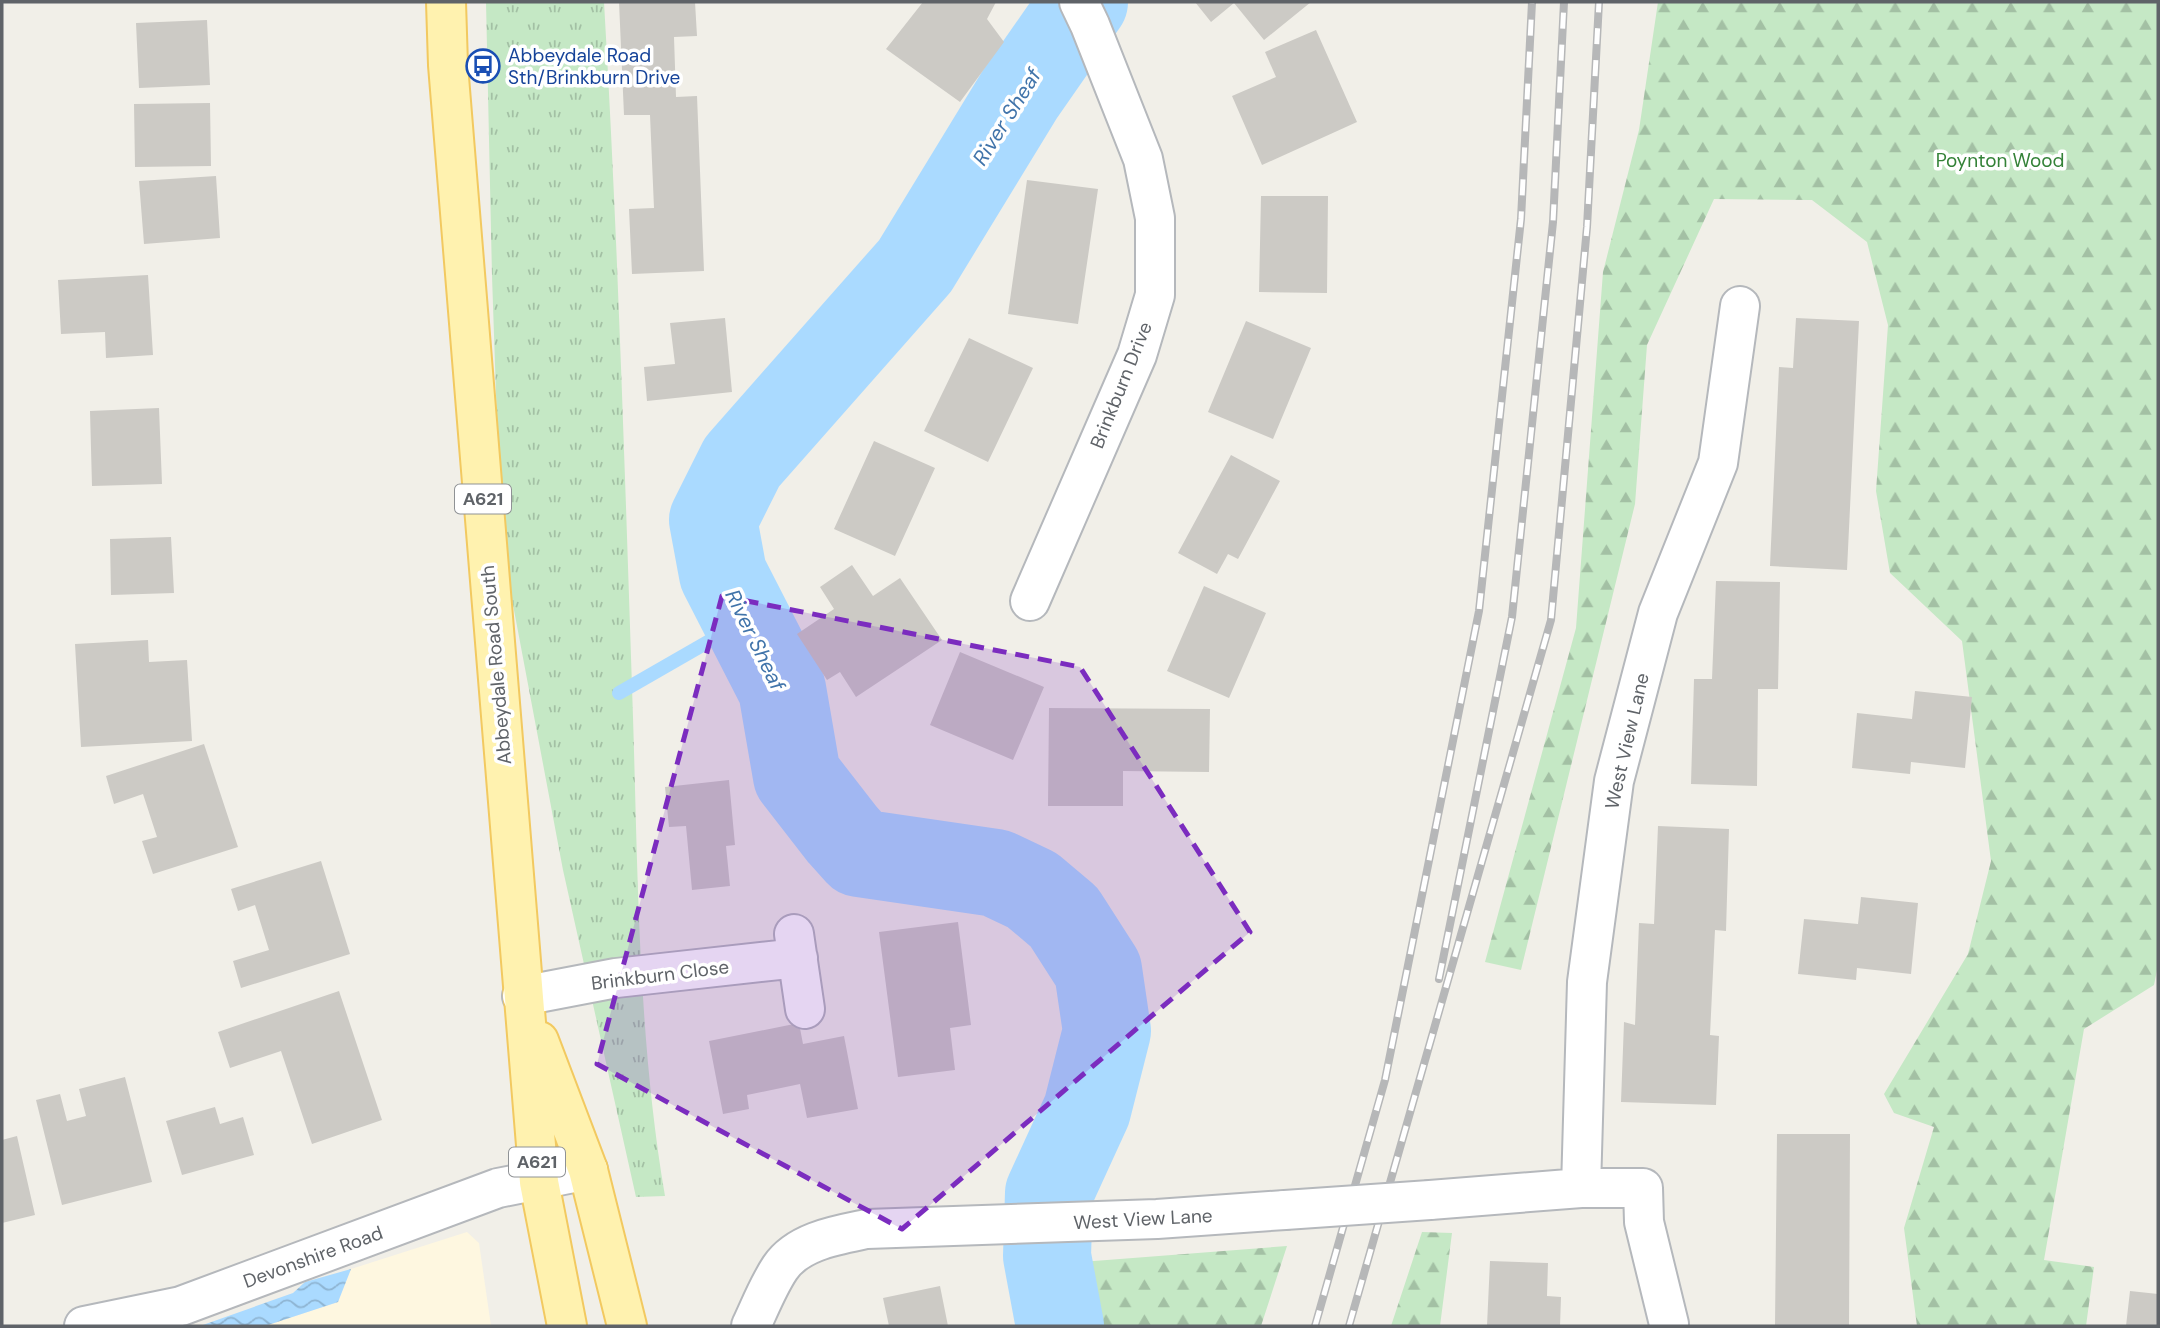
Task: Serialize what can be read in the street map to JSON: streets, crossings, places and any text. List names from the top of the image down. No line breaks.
{"streets":{"main road":["A621","Abbeydale Road South"],"street":["Brinkburn Drive","West View Lane","Brinkburn Close","Devonshire Road"]},"crossings":[["A621","Abbeydale Road South"],["A621","Brinkburn Close"],["A621","Devonshire Road"],["Abbeydale Road South","Brinkburn Close"],["Abbeydale Road South","Devonshire Road"]],"water":["River Sheaf"],"parks":["Poynton Wood"],"places":{"bus stop":["Abbeydale Road Sth/Brinkburn Drive"]}}
